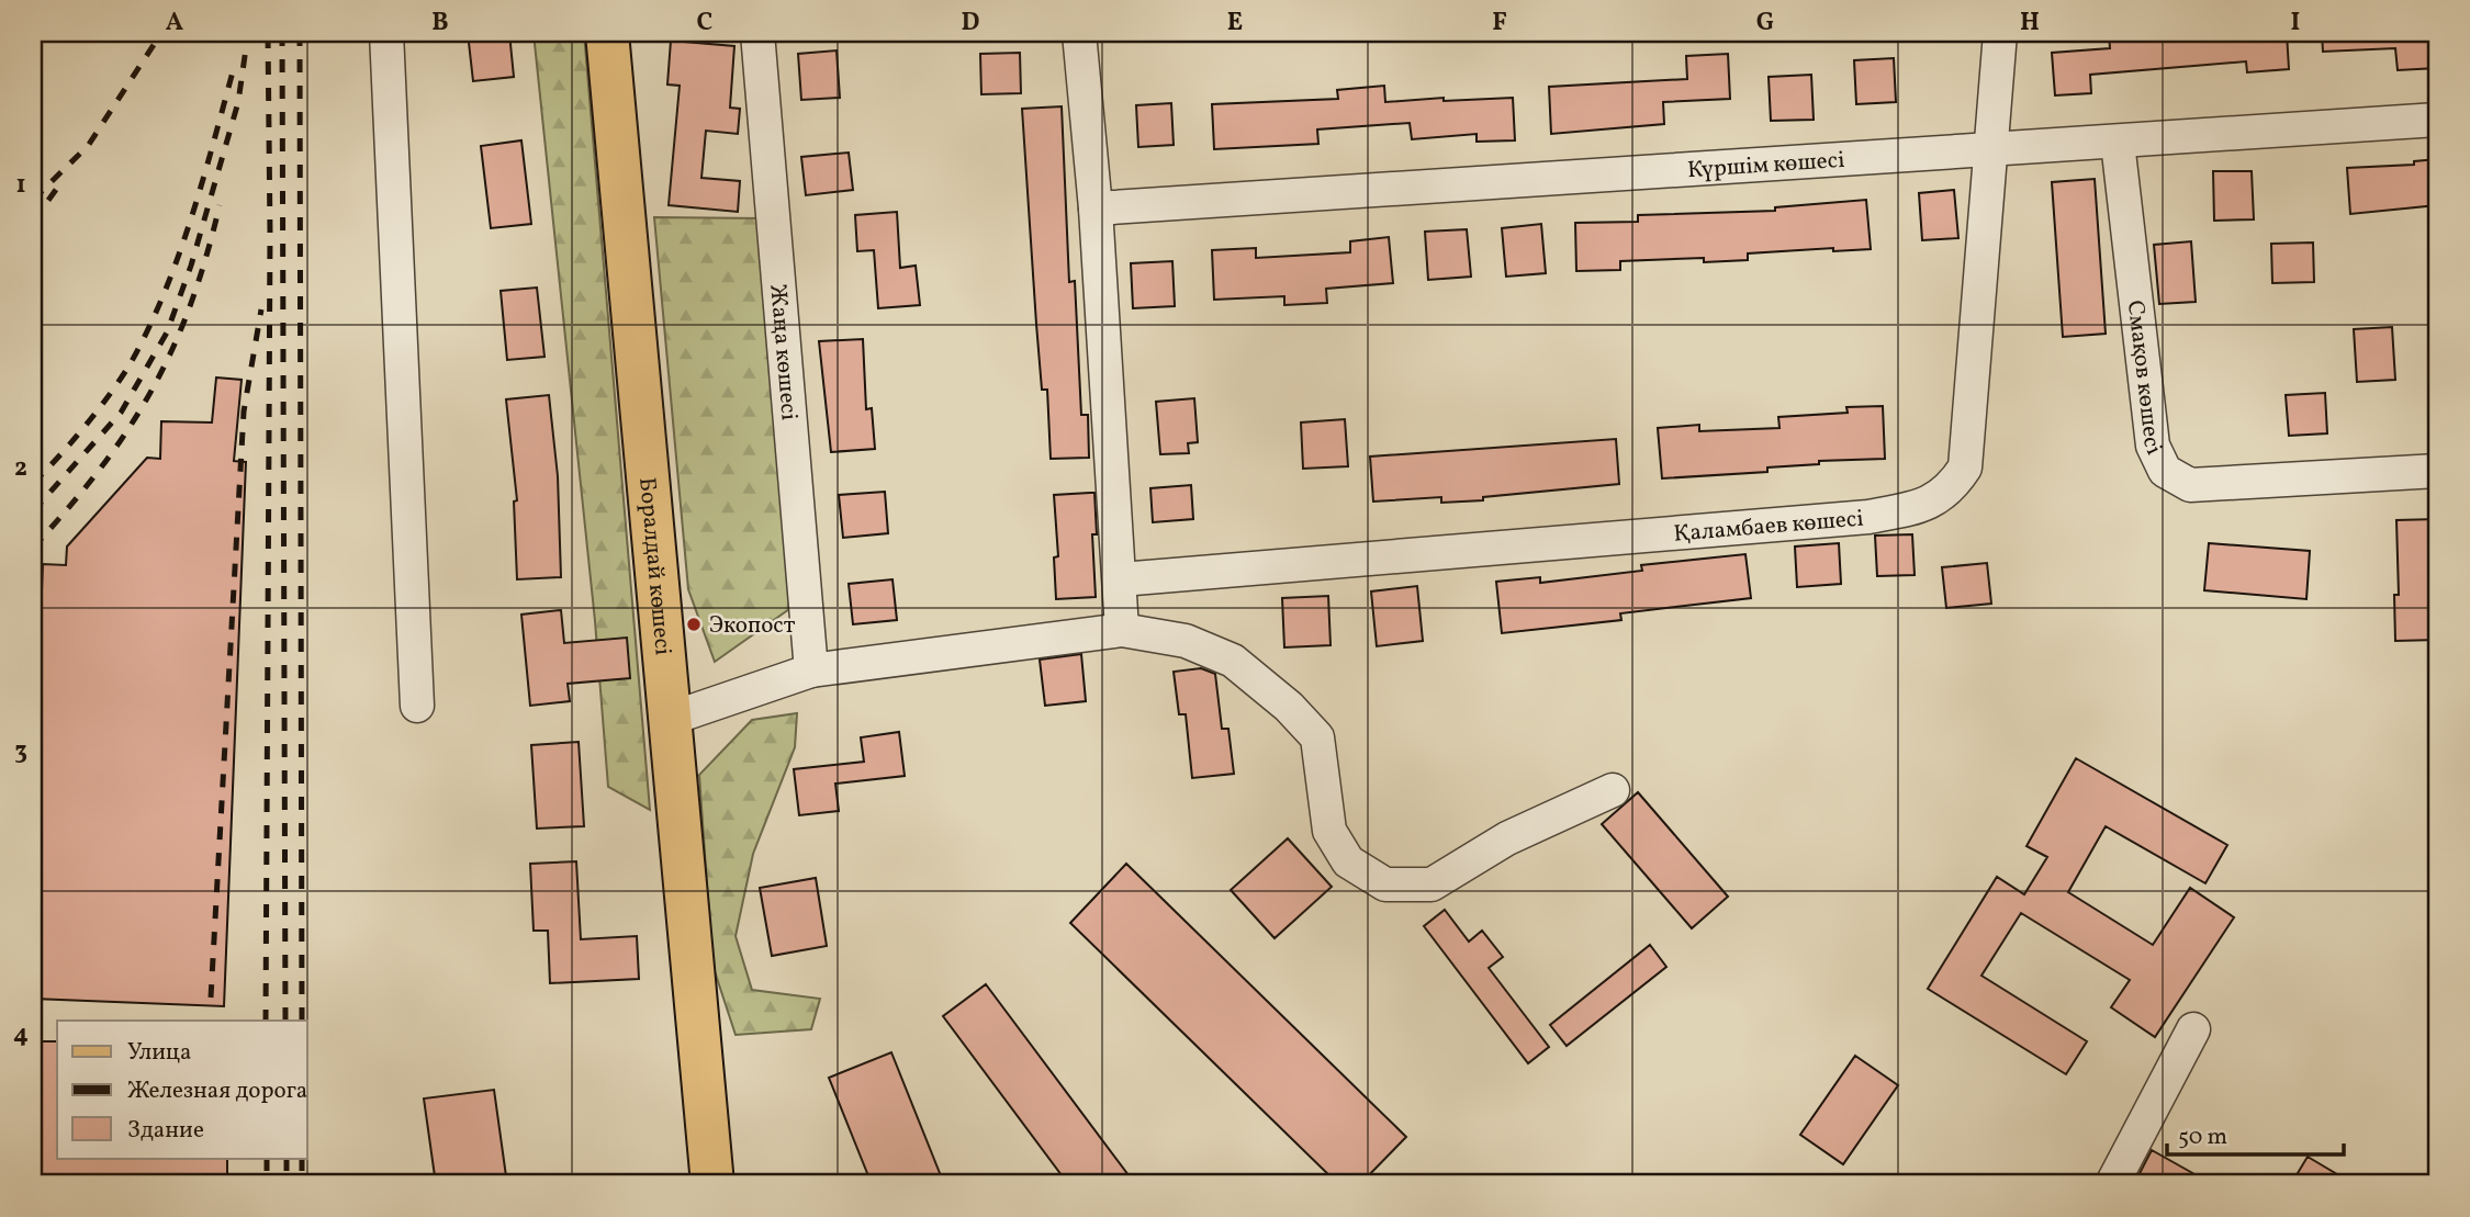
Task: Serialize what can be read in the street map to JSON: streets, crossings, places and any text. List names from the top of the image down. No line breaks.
{"streets":{"main road":["Боралдай көшесі"],"street":["Күршім көшесі","Жаңа көшесі","Смақов көшесі","Қаламбаев көшесі"]},"crossings":[["Күршім көшесі","Смақов көшесі"],["Күршім көшесі","Қаламбаев көшесі"]],"places":["Экопост"],"legend":["Улица","Железная дорога","Здание"],"scale_bar":"50 m","grid":{"columns":["A","B","C","D","E","F","G","H","I"],"rows":["1","2","3","4"]}}
